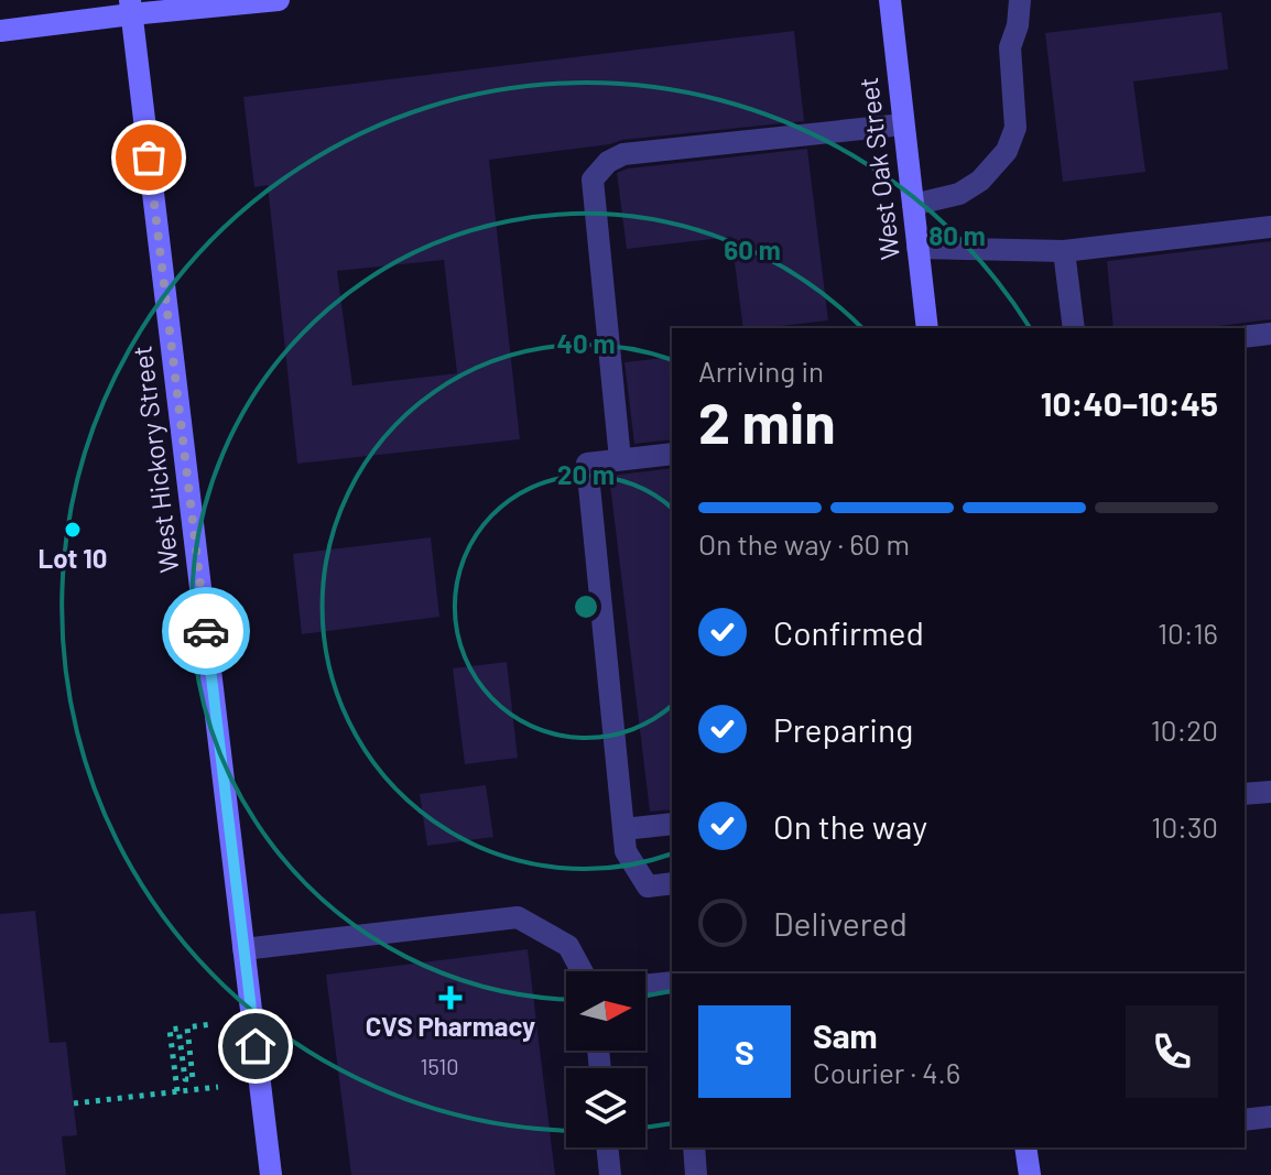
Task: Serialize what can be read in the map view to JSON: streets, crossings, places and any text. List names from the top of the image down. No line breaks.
{"streets":{"main road":["West Oak Street","West Hickory Street"]},"places":{"other":["Lot 10"],"health":["CVS Pharmacy"]},"house_numbers":["1510"],"north":"right","page":{"heading":["2 min","Arriving in","10:40–10:45"],"panel":["Sam","Courier · 4.6"],"bar":"On the way · 60 m","list":[["Confirmed","10:16"],["Preparing","10:20"],["On the way","10:30"],"Delivered"],"round":"S"},"rings":["80 m","60 m","40 m","20 m"]}
